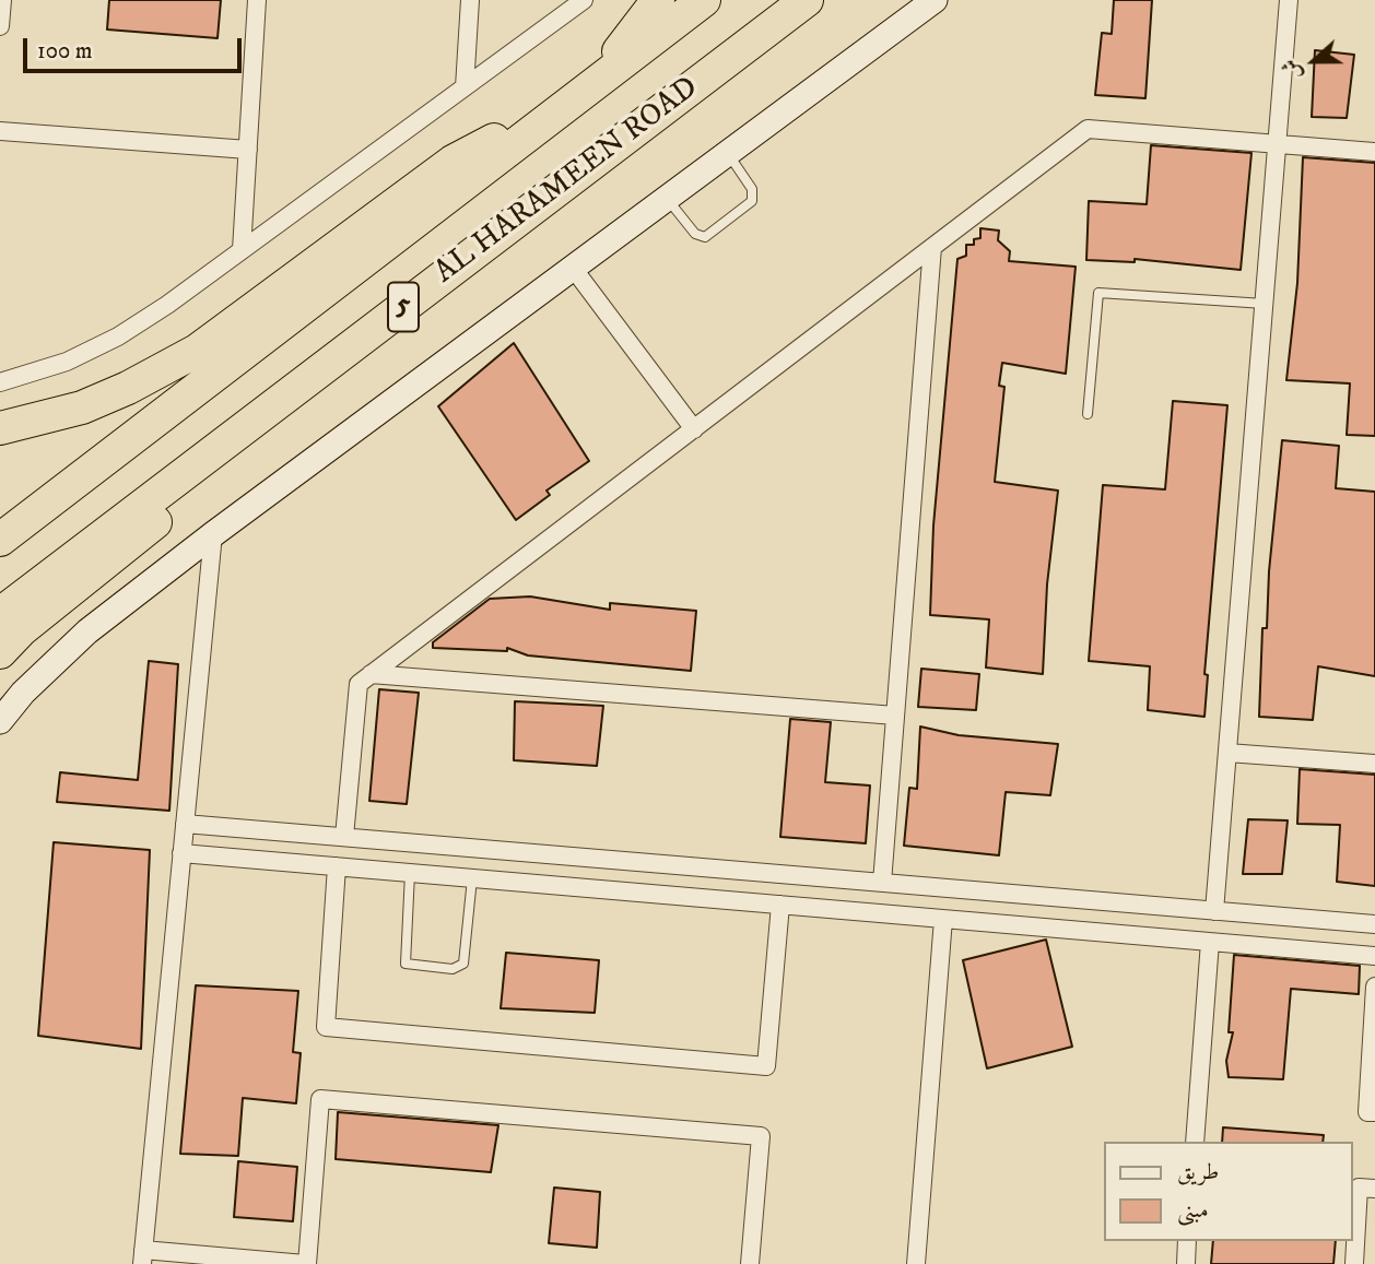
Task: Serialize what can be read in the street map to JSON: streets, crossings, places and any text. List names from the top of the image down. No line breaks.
{"streets":{"highway":["AL HARAMEEN ROAD","5"]},"legend":["طريق","مبنى"],"scale_bar":"100 m","north":"left"}
